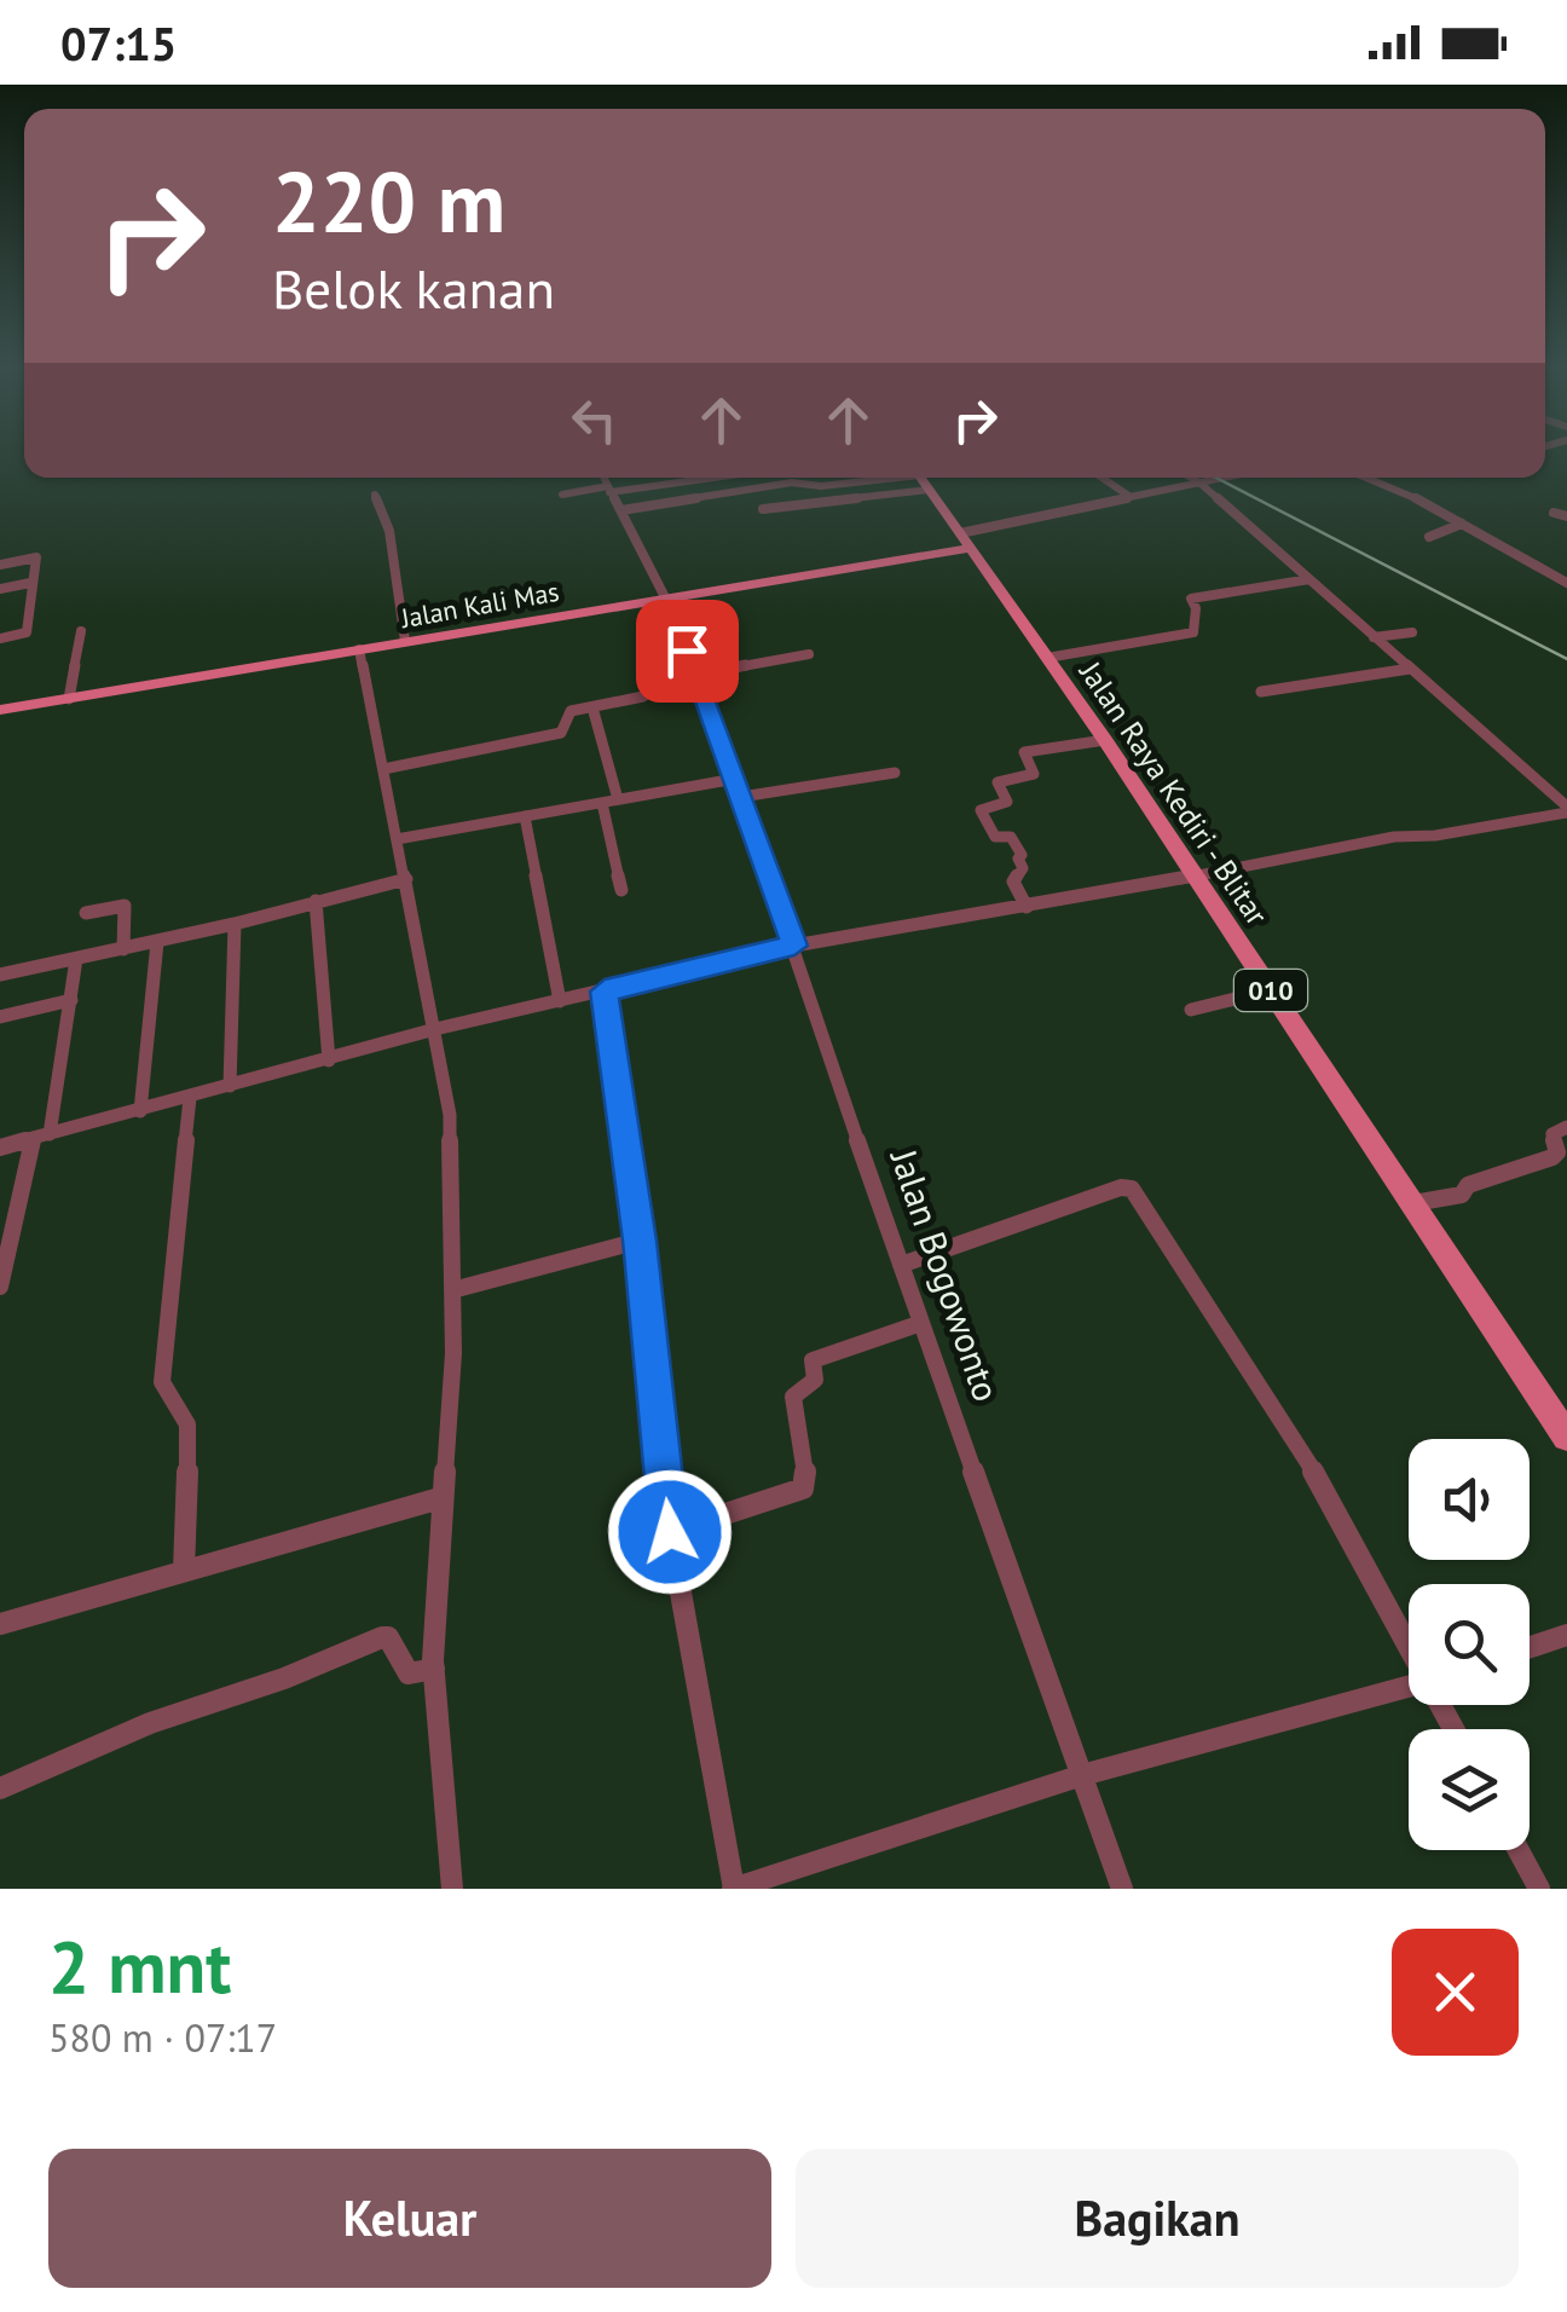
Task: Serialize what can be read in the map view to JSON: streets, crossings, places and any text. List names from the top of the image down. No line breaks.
{"streets":{"main road":["Jalan Kali Mas","Jalan Raya Kediri - Blitar","010"],"street":["Jalan Bogowonto"]},"crossings":[["Jalan Kali Mas","Jalan Raya Kediri - Blitar"],["Jalan Kali Mas","Jalan Bogowonto"]],"page":{"status":"07:15","turn":["220 m","Belok kanan"],"heading":["2 mnt","580 m · 07:17"],"buttons":["Keluar","Bagikan"]}}
